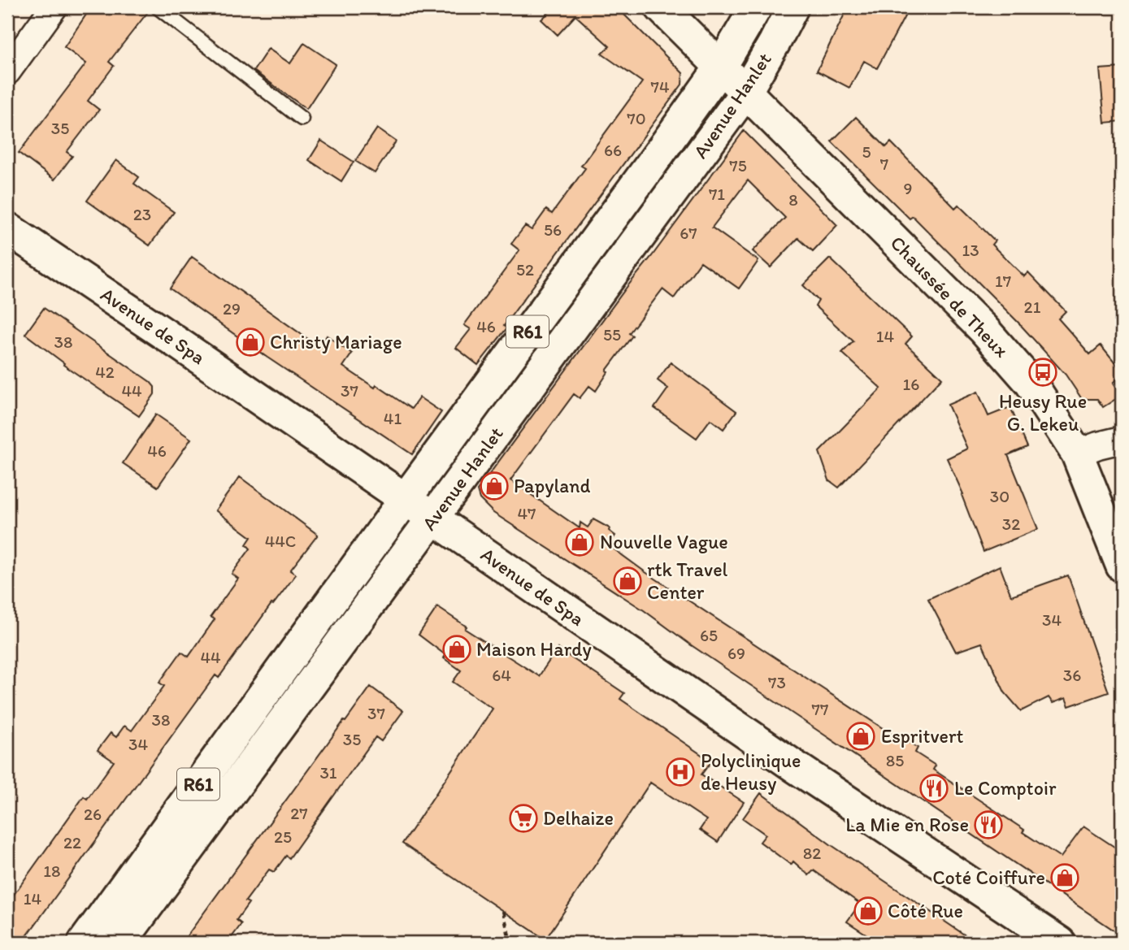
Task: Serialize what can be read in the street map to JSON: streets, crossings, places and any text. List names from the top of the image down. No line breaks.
{"streets":{"main road":["Avenue Hanlet","Chaussée de Theux","Avenue de Spa","R61"]},"crossings":[["Avenue Hanlet","Chaussée de Theux"],["Avenue Hanlet","Avenue de Spa"],["Avenue Hanlet","R61"],["Chaussée de Theux","R61"]],"places":{"shop":["Christy Mariage","Papyland","Nouvelle Vague","rtk Travel Center","Maison Hardy","Espritvert","Coté Coiffure","Côté Rue"],"bus stop":["Heusy Rue G. Lekeu"],"hospital":["Polyclinique de Heusy"],"restaurant":["Le Comptoir","La Mie en Rose"],"supermarket":["Delhaize"]},"house_numbers":["74","70","35","66","5","7","75","9","71","8","23","56","67","13","52","17","21","29","46","55","14","38","42","16","44","37","41","46","30","47","32","44C","34","65","69","44","64","36","73","77","37","38","35","34","85","31","27","26","25","22","82","18","14"]}
